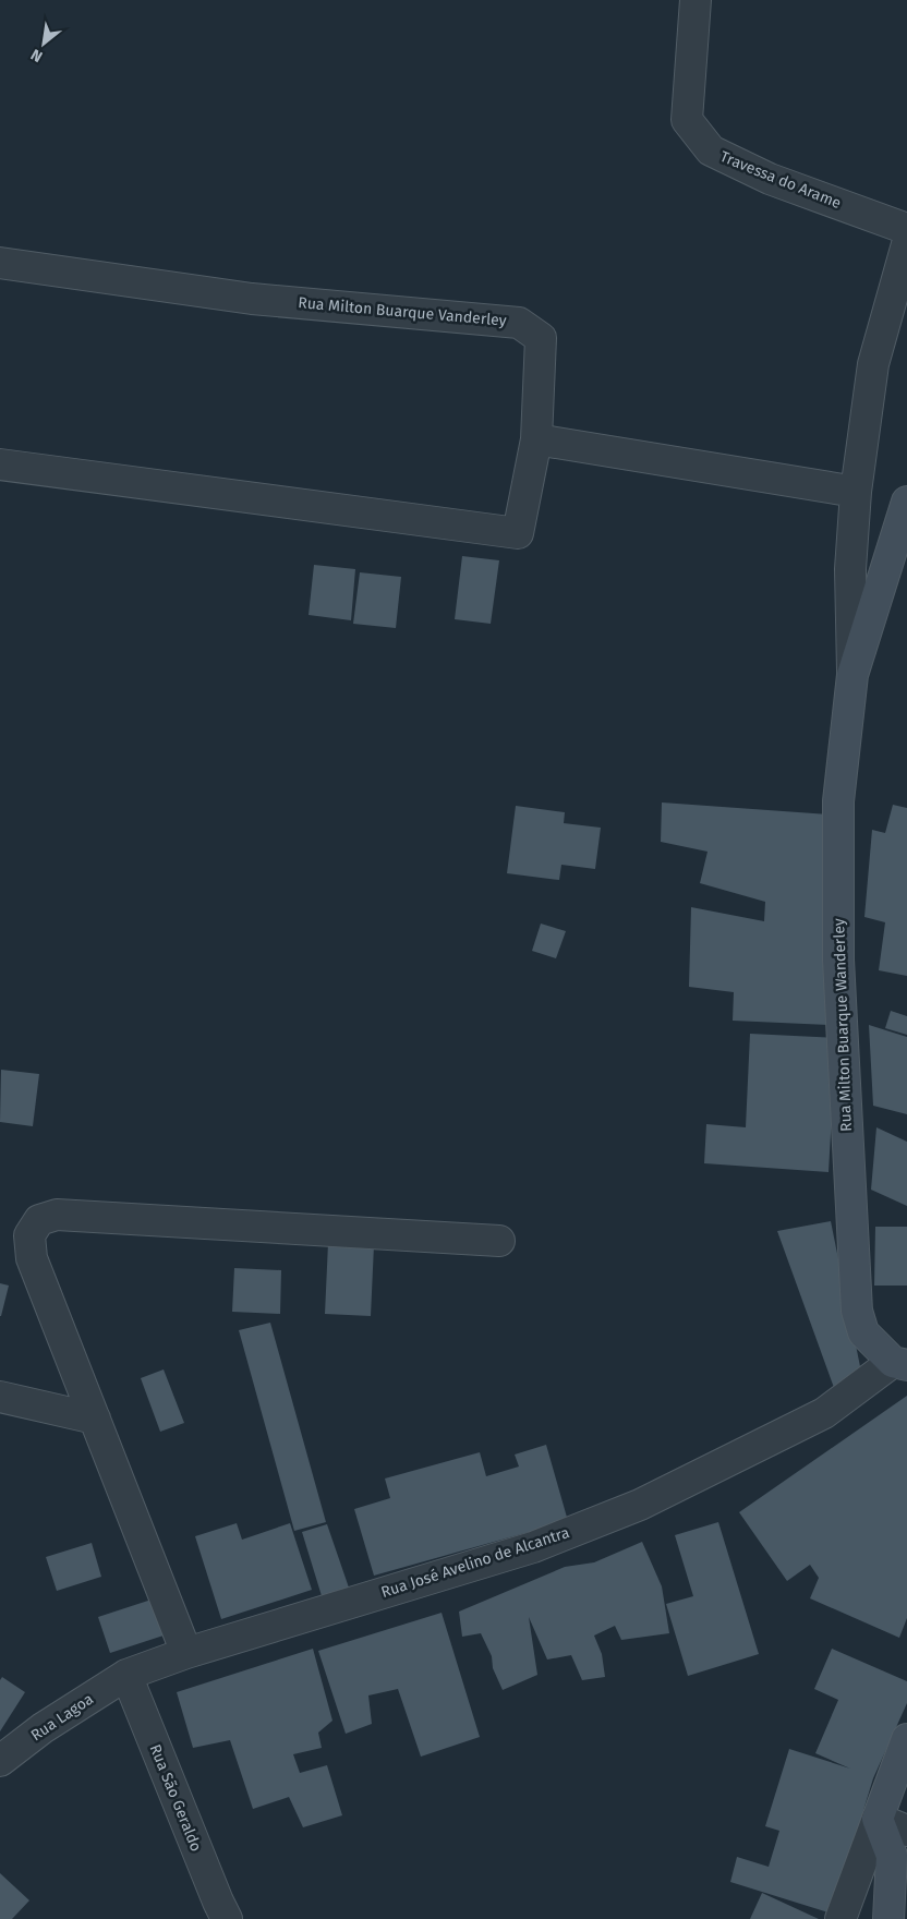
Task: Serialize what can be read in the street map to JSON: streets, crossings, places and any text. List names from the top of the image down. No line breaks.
{"streets":{"street":["Travessa do Arame","Rua Milton Buarque Vanderley","Rua Milton Buarque Wanderley","Rua José Avelino de Alcantra","Rua Lagoa","Rua São Geraldo"]},"crossings":[["Rua Milton Buarque Wanderley","Rua José Avelino de Alcantra"],["Rua José Avelino de Alcantra","Rua Lagoa"],["Rua José Avelino de Alcantra","Rua São Geraldo"],["Rua Lagoa","Rua São Geraldo"]],"north":"bottom left"}
